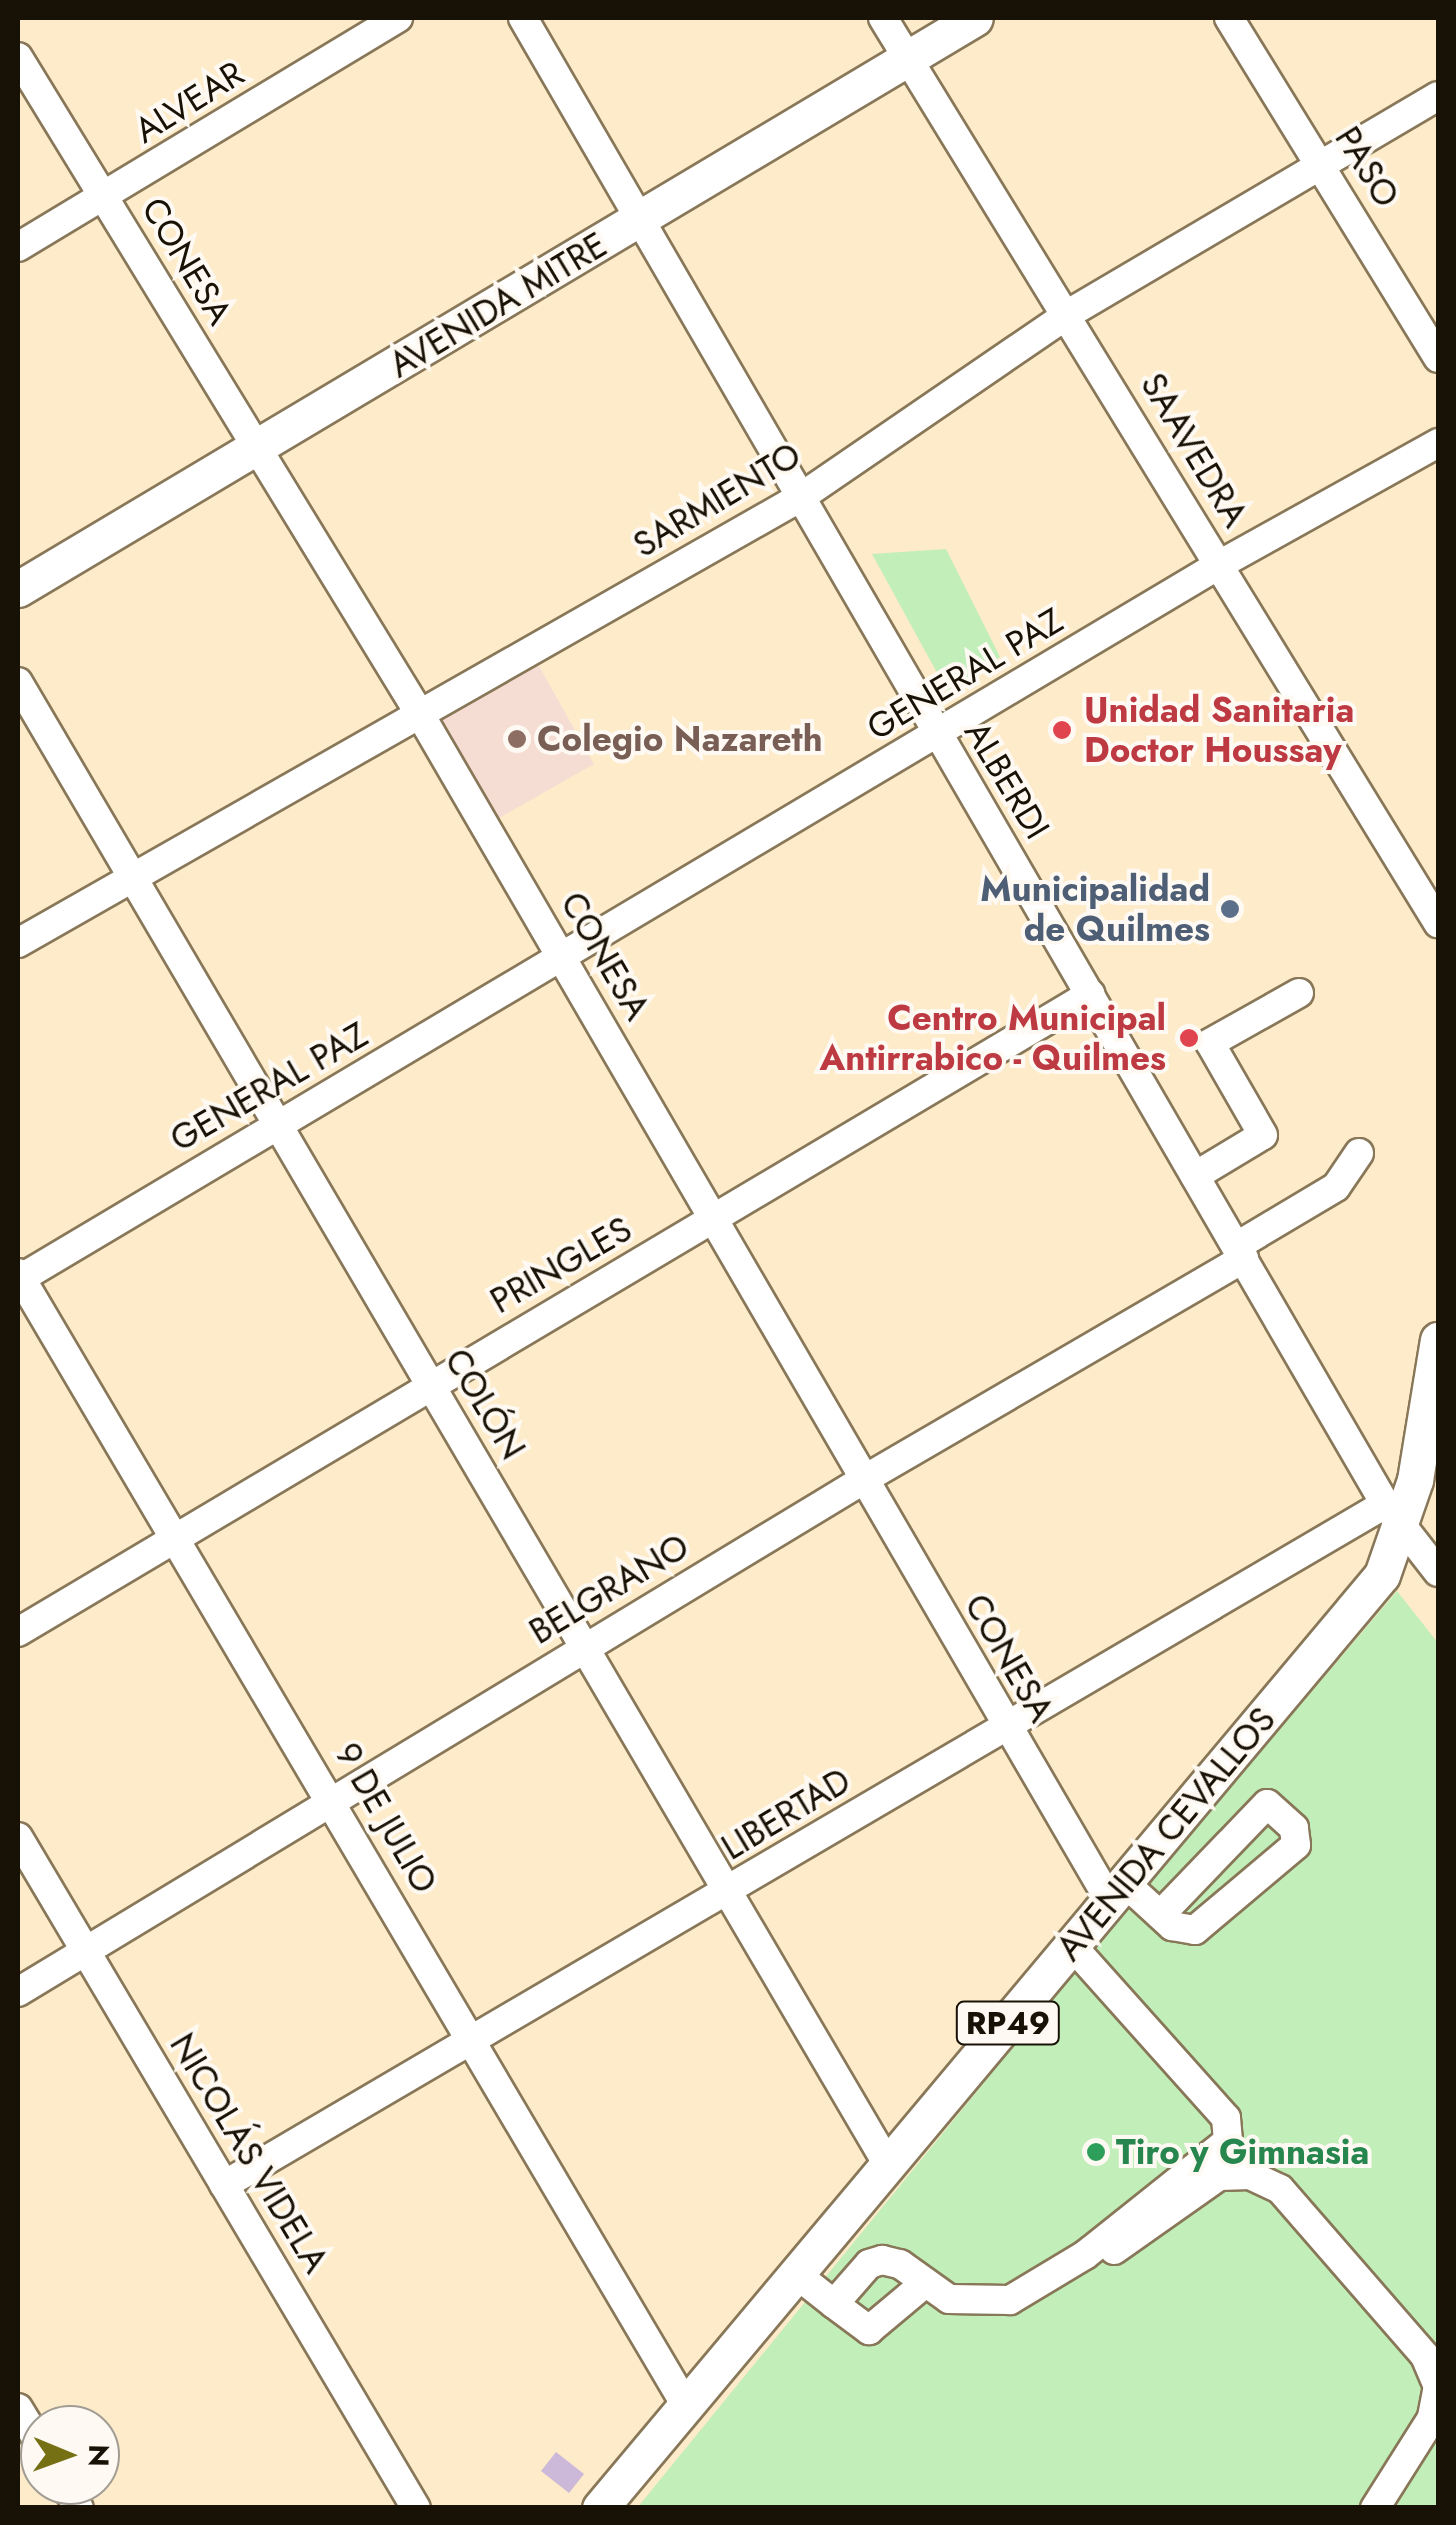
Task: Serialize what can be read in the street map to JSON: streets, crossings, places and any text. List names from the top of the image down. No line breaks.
{"streets":{"main road":["AVENIDA MITRE","AVENIDA CEVALLOS","RP49"],"street":["ALVEAR","PASO","CONESA","SAAVEDRA","SARMIENTO","GENERAL PAZ","ALBERDI","PRINGLES","COLÓN","BELGRANO","LIBERTAD","9 DE JULIO","NICOLÁS VIDELA"]},"crossings":[["ALVEAR","CONESA"],["PASO","SARMIENTO"],["CONESA","AVENIDA MITRE"],["CONESA","SARMIENTO"],["CONESA","GENERAL PAZ"],["CONESA","PRINGLES"],["CONESA","BELGRANO"],["CONESA","LIBERTAD"],["CONESA","AVENIDA CEVALLOS"],["AVENIDA MITRE","SAAVEDRA"],["AVENIDA MITRE","ALBERDI"],["SAAVEDRA","SARMIENTO"],["SAAVEDRA","GENERAL PAZ"],["SARMIENTO","ALBERDI"],["SARMIENTO","COLÓN"],["GENERAL PAZ","ALBERDI"],["GENERAL PAZ","COLÓN"],["GENERAL PAZ","9 DE JULIO"],["ALBERDI","PRINGLES"],["ALBERDI","BELGRANO"],["ALBERDI","LIBERTAD"],["ALBERDI","AVENIDA CEVALLOS"],["PRINGLES","COLÓN"],["PRINGLES","9 DE JULIO"],["COLÓN","BELGRANO"],["COLÓN","LIBERTAD"],["COLÓN","AVENIDA CEVALLOS"],["BELGRANO","9 DE JULIO"],["BELGRANO","NICOLÁS VIDELA"],["LIBERTAD","9 DE JULIO"],["LIBERTAD","AVENIDA CEVALLOS"],["LIBERTAD","NICOLÁS VIDELA"],["9 DE JULIO","AVENIDA CEVALLOS"]],"places":["Unidad Sanitaria Doctor Houssay","Colegio Nazareth","Municipalidad de Quilmes","Centro Municipal Antirrabico - Quilmes","Tiro y Gimnasia"],"north":"right"}
